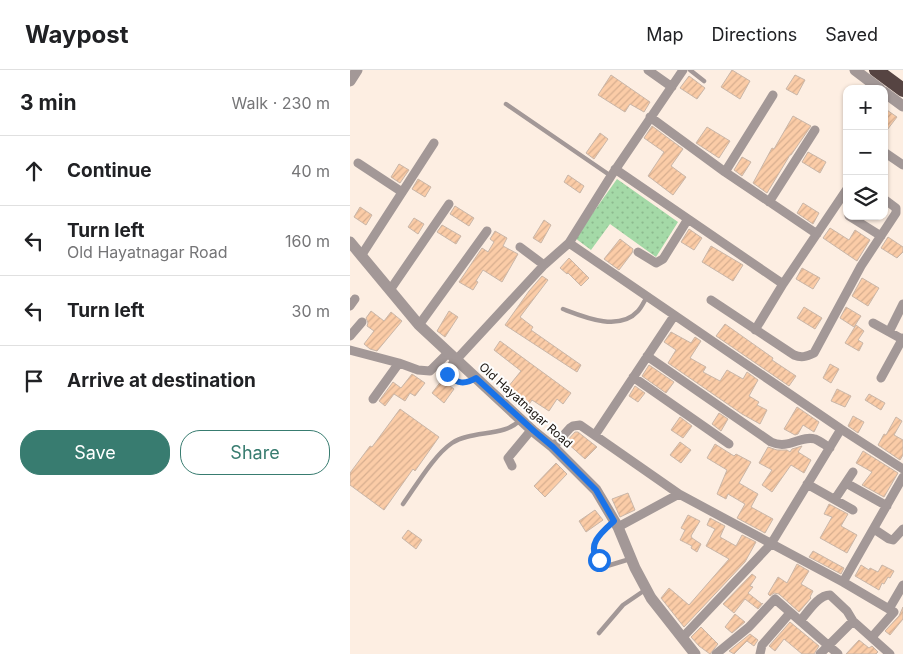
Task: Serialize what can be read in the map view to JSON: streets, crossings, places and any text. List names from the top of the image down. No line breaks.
{"streets":{"street":["Old Hayatnagar Road"]},"page":{"header":"Waypost","nav":["Map","Directions","Saved"],"heading":["3 min","Walk · 230 m"],"map_buttons":["+","−"],"list":[["Continue","40 m"],["Turn left","Old Hayatnagar Road","160 m"],["Turn left","30 m"],"Arrive at destination"],"buttons":["Save","Share"]}}
